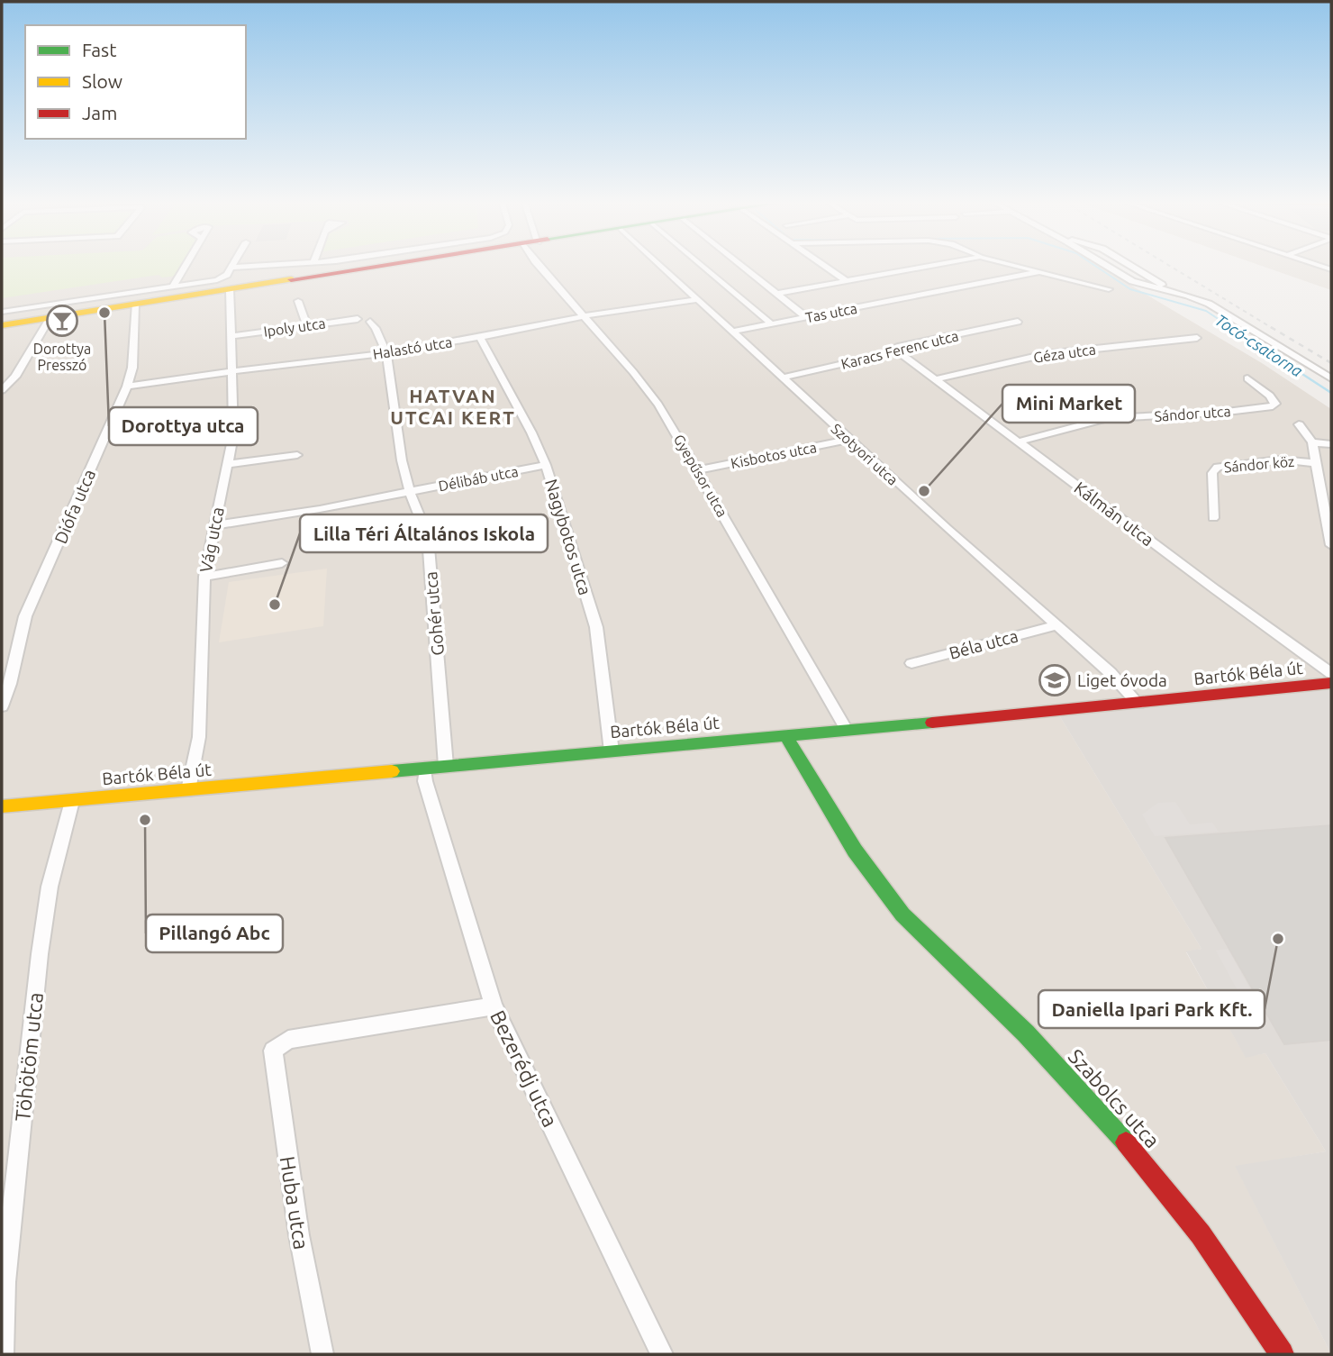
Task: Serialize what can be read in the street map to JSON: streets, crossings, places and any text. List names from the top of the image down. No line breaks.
{"streets":{"street":["Tas utca","Ipoly utca","Halastó utca","Karacs Ferenc utca","Géza utca","Sándor utca","Szotyori utca","Kisbotos utca","Sándor köz","Gyepűsor utca","Délibáb utca","Diófa utca","Kálmán utca","Nagybotos utca","Vág utca","Gohér utca","Béla utca","Bartók Béla út","Töhötöm utca","Bezerédj utca","Szabolcs utca","Huba utca"]},"crossings":[["Tas utca","Szotyori utca"],["Ipoly utca","Vág utca"],["Halastó utca","Szotyori utca"],["Halastó utca","Gyepűsor utca"],["Halastó utca","Diófa utca"],["Halastó utca","Nagybotos utca"],["Halastó utca","Vág utca"],["Halastó utca","Gohér utca"],["Karacs Ferenc utca","Szotyori utca"],["Karacs Ferenc utca","Kálmán utca"],["Géza utca","Kálmán utca"],["Sándor utca","Kálmán utca"],["Szotyori utca","Kisbotos utca"],["Szotyori utca","Béla utca"],["Szotyori utca","Bartók Béla út"],["Kisbotos utca","Gyepűsor utca"],["Gyepűsor utca","Bartók Béla út"],["Délibáb utca","Nagybotos utca"],["Délibáb utca","Vág utca"],["Délibáb utca","Gohér utca"],["Nagybotos utca","Bartók Béla út"],["Vág utca","Bartók Béla út"],["Gohér utca","Bartók Béla út"],["Bartók Béla út","Töhötöm utca"],["Bartók Béla út","Bezerédj utca"],["Bartók Béla út","Szabolcs utca"],["Bezerédj utca","Huba utca"]],"districts":["HATVAN UTCAI KERT"],"water":["Tocó-csatorna"],"places":{"other":["Dorottya utca","Mini Market","Lilla Téri Általános Iskola","Pillangó Abc","Daniella Ipari Park Kft."],"bar":["Dorottya Presszó"],"school or university":["Liget óvoda"]},"legend":["Fast","Slow","Jam"]}
